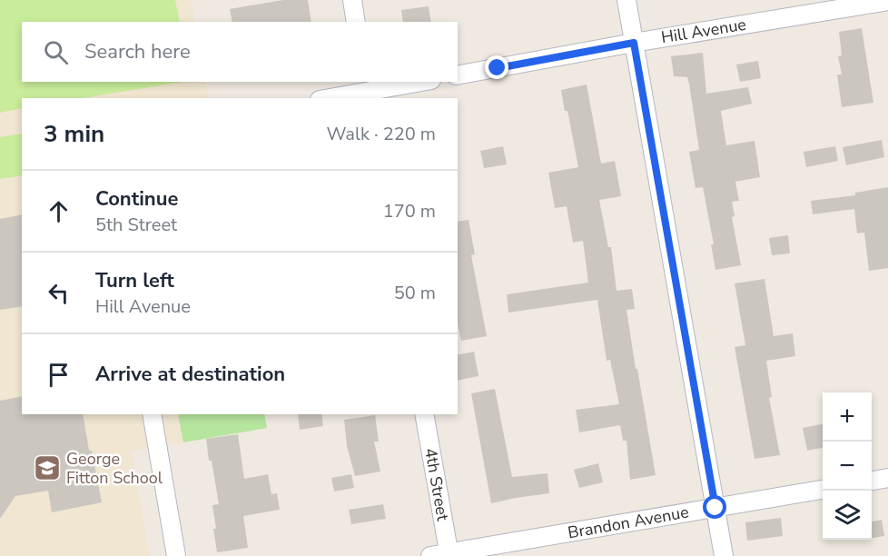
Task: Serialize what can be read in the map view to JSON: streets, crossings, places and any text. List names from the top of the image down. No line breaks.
{"streets":{"street":["Hill Avenue","4th Street","Brandon Avenue"]},"crossings":[["4th Street","Brandon Avenue"]],"places":{"school or university":["George Fitton School"]},"page":{"search":"Search here","heading":["3 min","Walk · 220 m"],"list":[["Continue","5th Street","170 m"],["Turn left","Hill Avenue","50 m"],"Arrive at destination"],"map_buttons":["+","−"]}}
